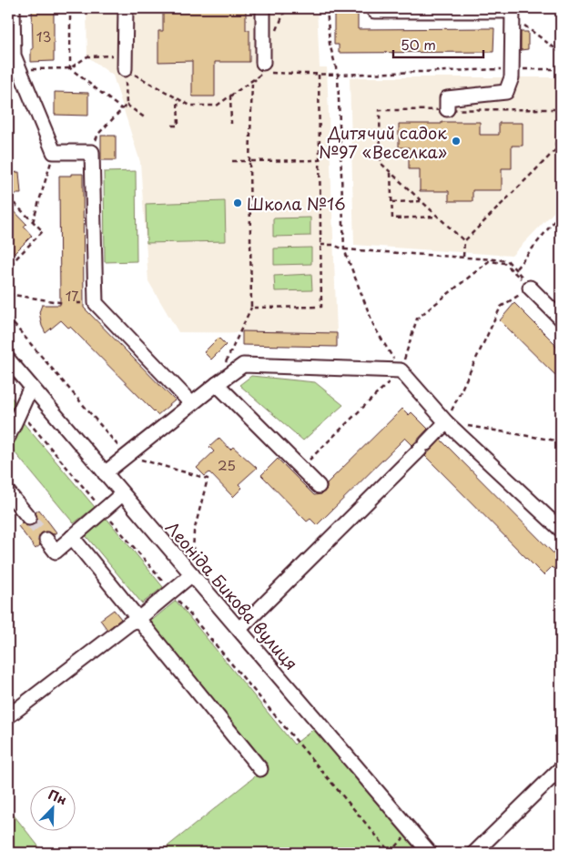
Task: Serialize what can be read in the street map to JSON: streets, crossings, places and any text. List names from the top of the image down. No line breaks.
{"streets":{"street":["Леоніда Бикова вулиця"]},"places":["Дитячий садок №97 «Веселка»","Школа №16"],"house_numbers":["13","17","25"],"scale_bar":"50 m","north":"top right"}
